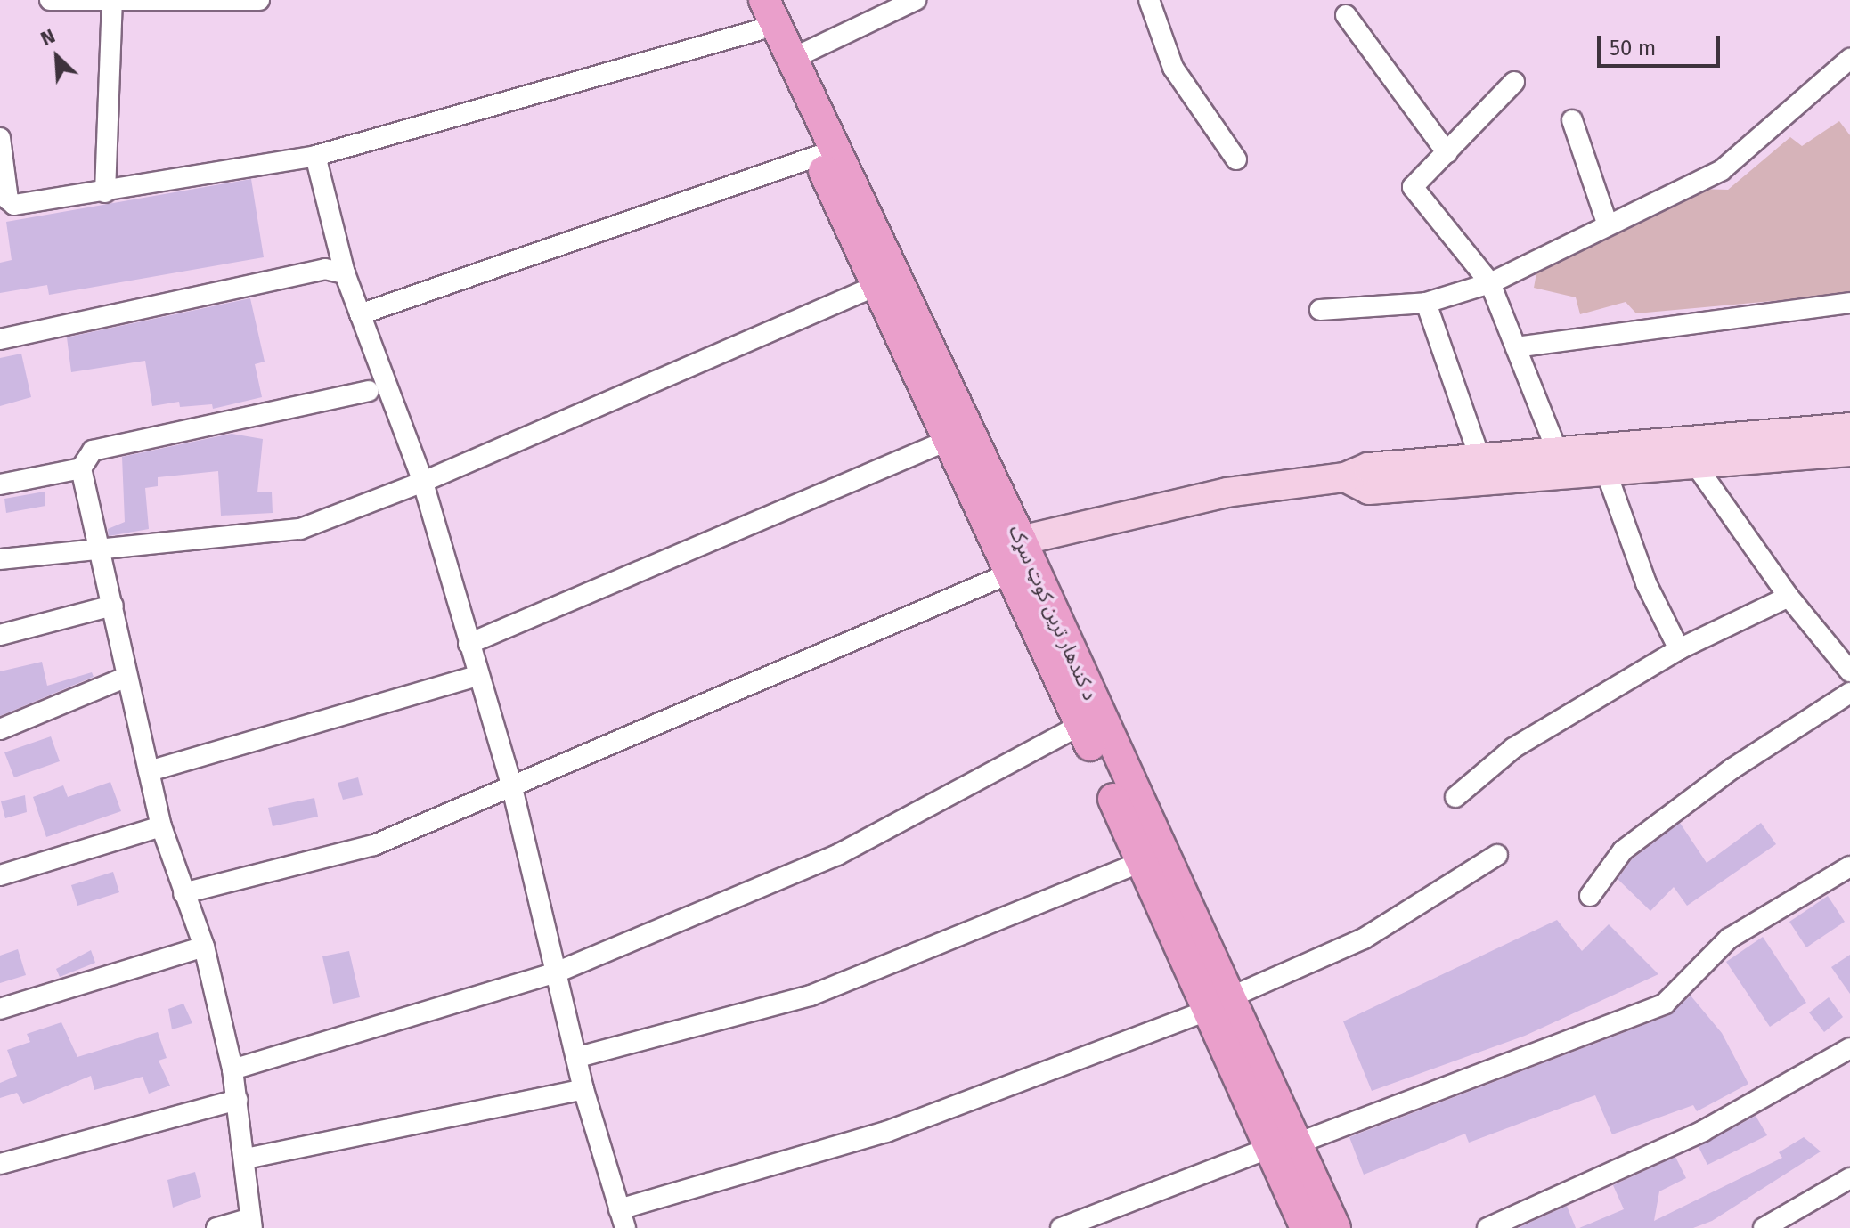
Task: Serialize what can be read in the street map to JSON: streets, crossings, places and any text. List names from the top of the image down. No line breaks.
{"streets":{"main road":["د کندهار ترين کوټ سړک"]},"scale_bar":"50 m","north":"top left"}
